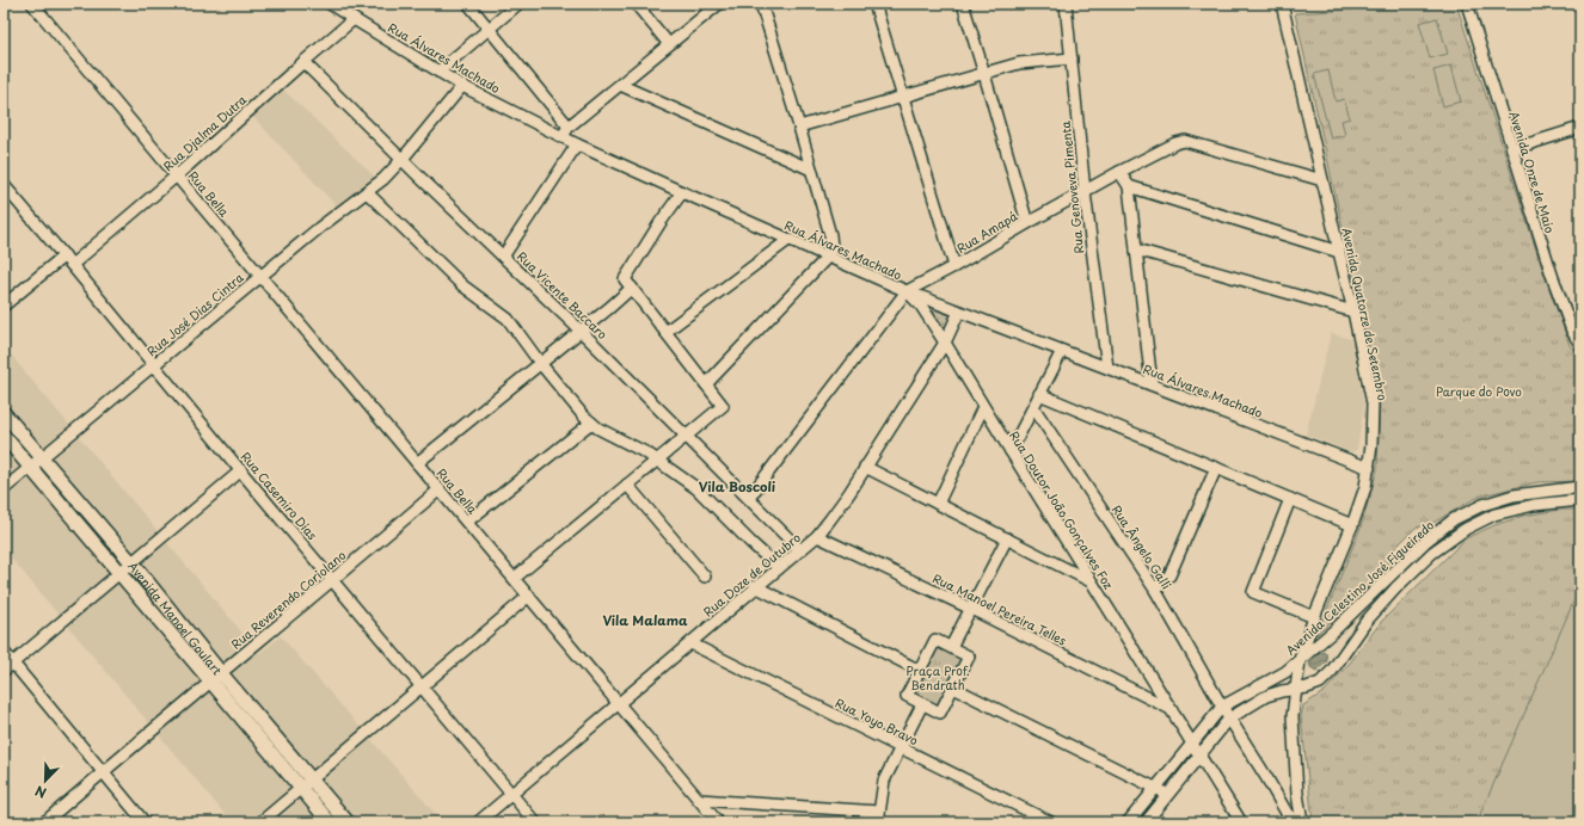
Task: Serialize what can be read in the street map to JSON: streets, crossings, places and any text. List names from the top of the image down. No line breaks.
{"streets":{"main road":["Avenida Manoel Goulart"],"street":["Rua Álvares Machado","Rua Djalma Dutra","Avenida Onze de Maio","Rua Genoveva Pimenta","Rua Bella","Rua Amapá","Rua Vicente Baccaro","Rua José Dias Cintra","Avenida Quatorze de Setembro","Rua Casemiro Dias","Rua Doutor João Gonçalves Foz","Rua Ângelo Galli","Rua Doze de Outubro","Avenida Celestino José Figueiredo","Rua Reverendo Coriolano","Rua Manoel Pereira Telles","Rua Yoyo Bravo"]},"crossings":[["Rua Álvares Machado","Rua Djalma Dutra"],["Rua Álvares Machado","Rua Genoveva Pimenta"],["Rua Álvares Machado","Rua Amapá"],["Rua Álvares Machado","Rua José Dias Cintra"],["Rua Álvares Machado","Avenida Quatorze de Setembro"],["Rua Álvares Machado","Rua Doutor João Gonçalves Foz"],["Rua Álvares Machado","Rua Doze de Outubro"],["Rua Djalma Dutra","Rua Bella"],["Rua Djalma Dutra","Rua Vicente Baccaro"],["Rua Djalma Dutra","Rua Casemiro Dias"],["Rua Genoveva Pimenta","Rua Amapá"],["Rua Bella","Rua José Dias Cintra"],["Rua Bella","Rua Doze de Outubro"],["Rua Bella","Rua Reverendo Coriolano"],["Rua Amapá","Rua Vicente Baccaro"],["Rua Amapá","Avenida Quatorze de Setembro"],["Rua Amapá","Rua Doutor João Gonçalves Foz"],["Rua Vicente Baccaro","Rua José Dias Cintra"],["Rua Vicente Baccaro","Rua Doze de Outubro"],["Rua José Dias Cintra","Rua Casemiro Dias"],["Rua José Dias Cintra","Avenida Manoel Goulart"],["Avenida Quatorze de Setembro","Avenida Celestino José Figueiredo"],["Rua Casemiro Dias","Rua Doze de Outubro"],["Rua Casemiro Dias","Rua Reverendo Coriolano"],["Rua Doutor João Gonçalves Foz","Rua Doze de Outubro"],["Rua Doutor João Gonçalves Foz","Avenida Celestino José Figueiredo"],["Rua Doutor João Gonçalves Foz","Rua Manoel Pereira Telles"],["Rua Ângelo Galli","Avenida Celestino José Figueiredo"],["Rua Doze de Outubro","Rua Manoel Pereira Telles"],["Rua Doze de Outubro","Rua Yoyo Bravo"],["Rua Reverendo Coriolano","Avenida Manoel Goulart"]],"districts":["Vila Boscoli","Vila Malama"],"parks":["Parque do Povo","Praça Prof. Bendrath"],"north":"bottom left"}
